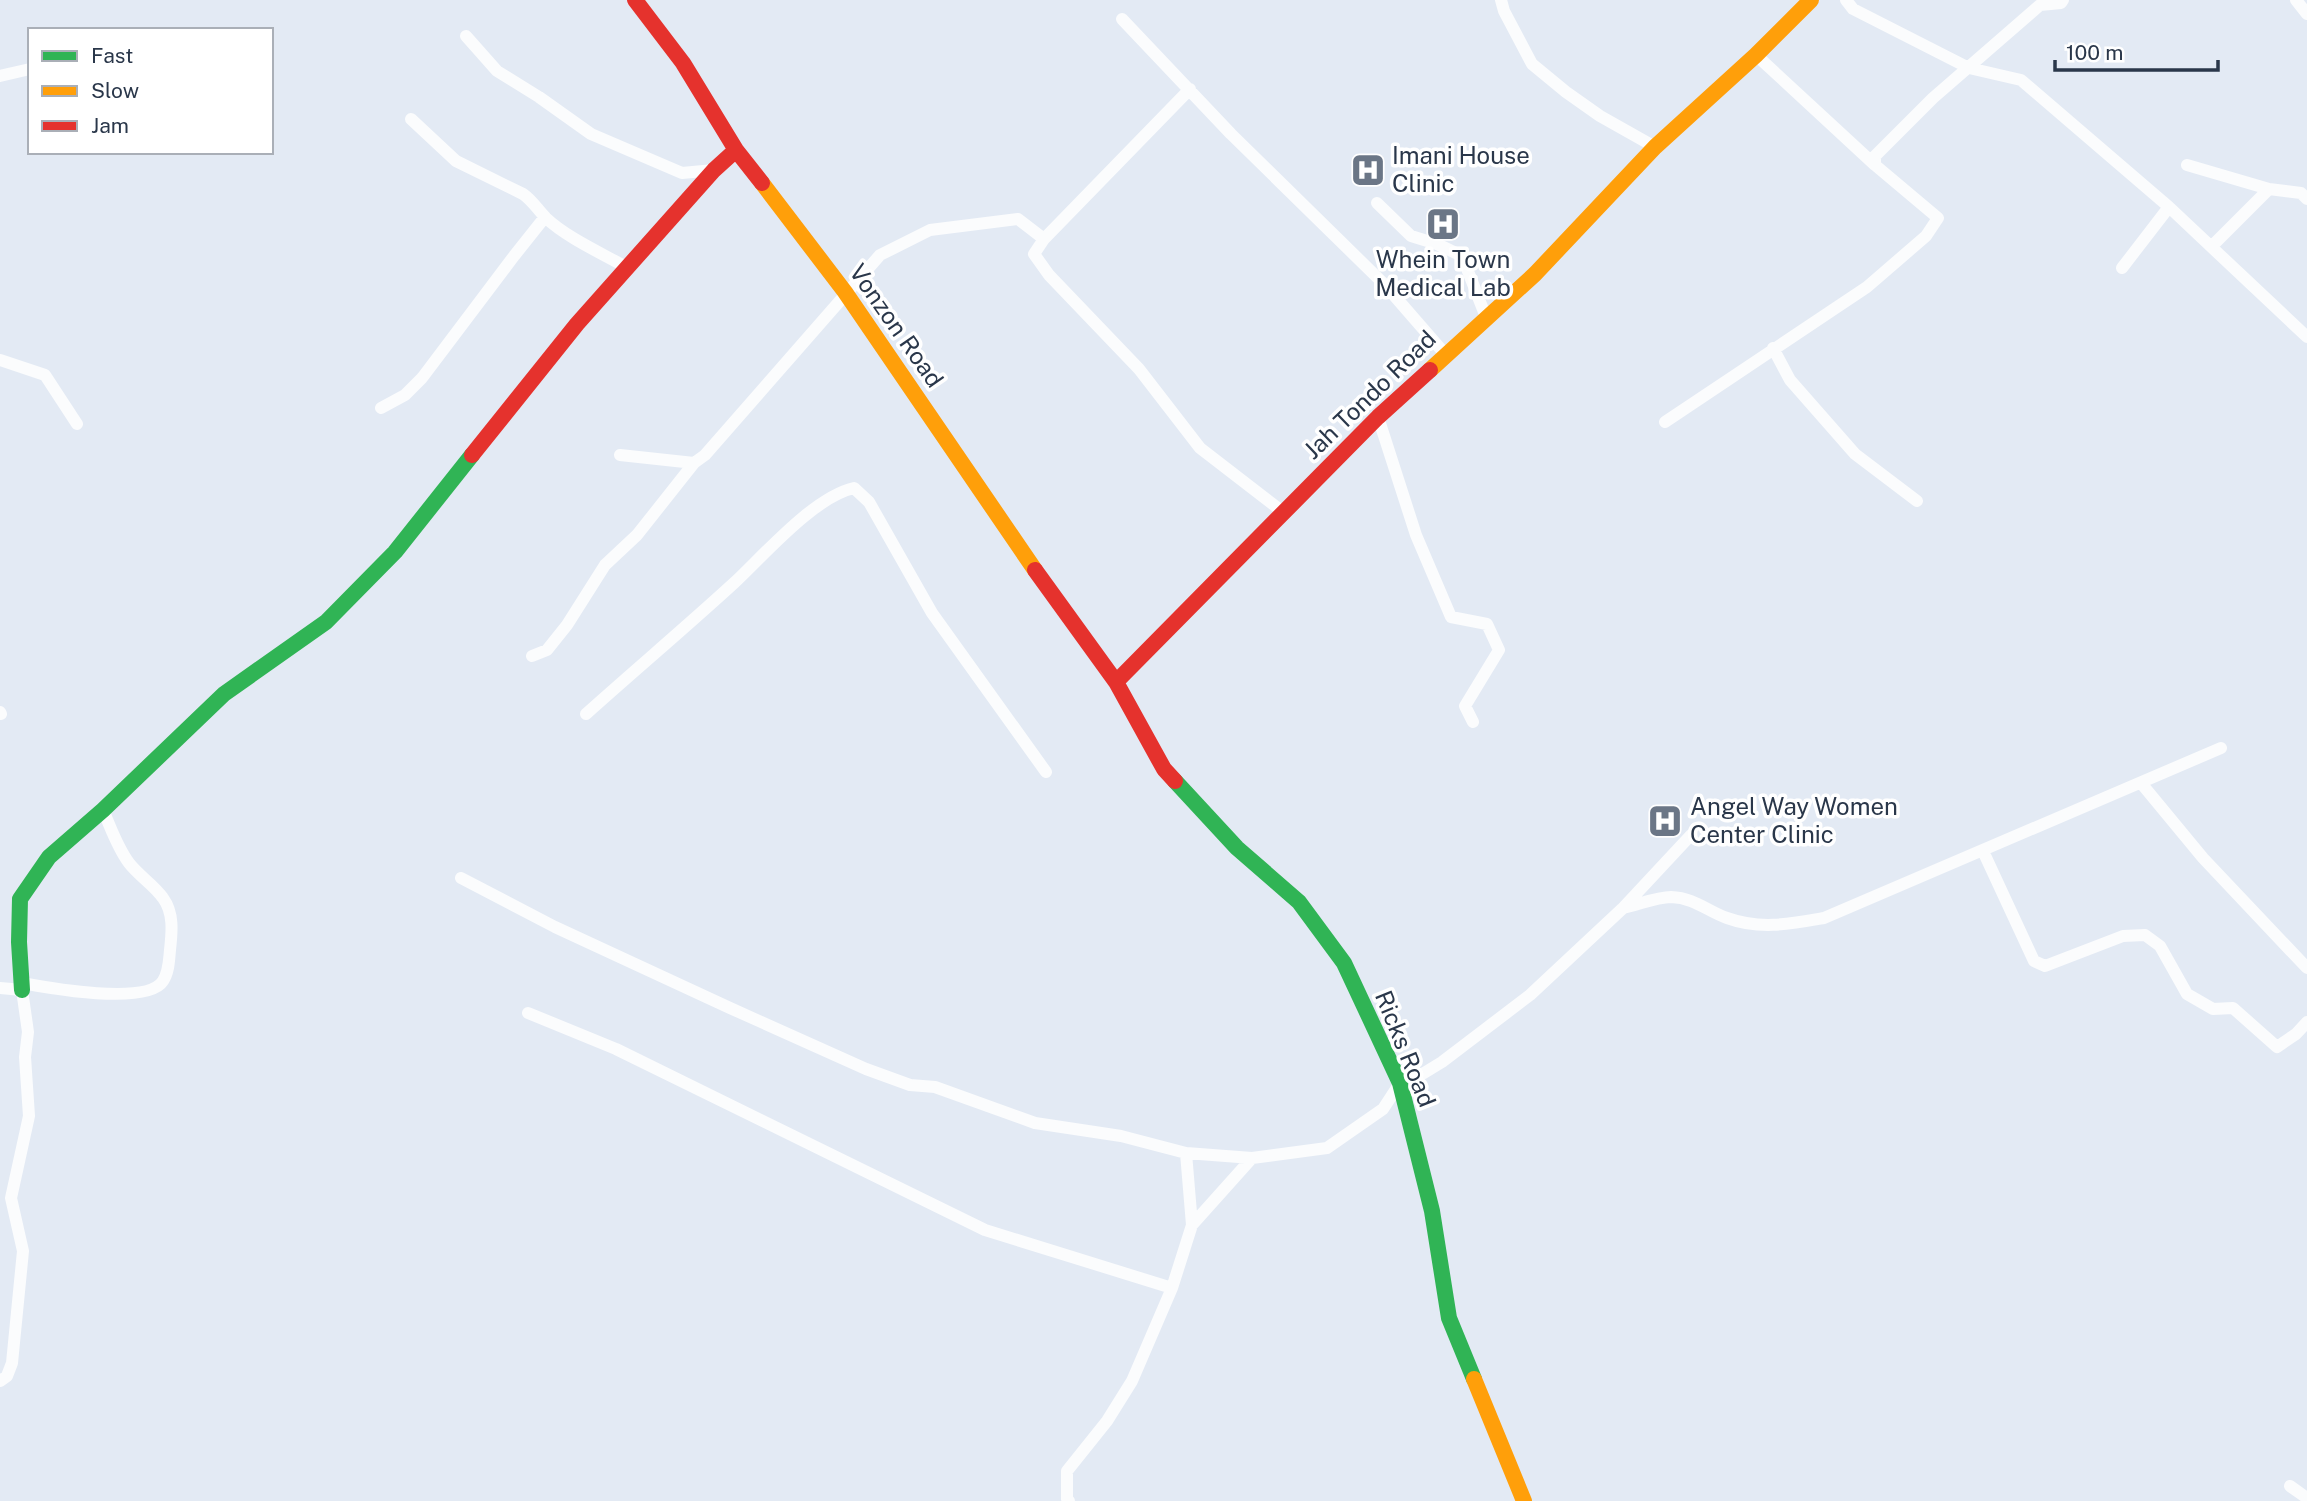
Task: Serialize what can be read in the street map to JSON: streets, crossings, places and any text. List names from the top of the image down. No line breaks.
{"streets":{"street":["Vonzon Road","Jah Tondo Road","Ricks Road"]},"crossings":[["Vonzon Road","Jah Tondo Road"],["Vonzon Road","Ricks Road"],["Jah Tondo Road","Ricks Road"]],"places":{"hospital":["Imani House Clinic","Whein Town Medical Lab","Angel Way Women Center Clinic"]},"legend":["Fast","Slow","Jam"],"scale_bar":"100 m"}
